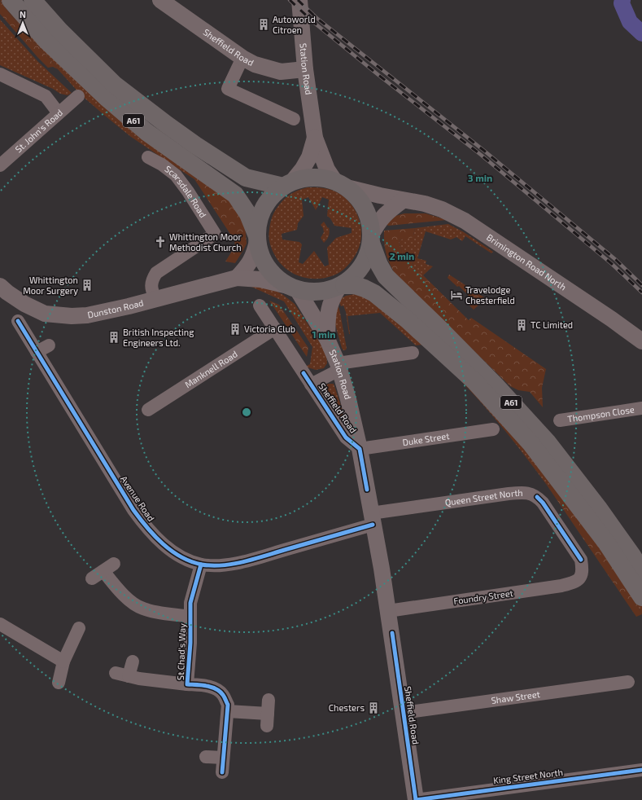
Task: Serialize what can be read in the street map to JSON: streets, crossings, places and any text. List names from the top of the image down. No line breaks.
{"streets":{"highway":["A61"],"main road":["Sheffield Road","Station Road","Brimington Road North","Dunston Road"],"street":["St. John's Road","Scarsdale Road","Manknell Road","Thompson Close","Duke Street","Queen Street North","Avenue Road","Foundry Street","St Chad's Way","Shaw Street","King Street North"]},"crossings":[["Sheffield Road","Station Road"],["Sheffield Road","Manknell Road"],["Sheffield Road","Duke Street"],["Sheffield Road","Queen Street North"],["Sheffield Road","Avenue Road"],["Sheffield Road","Foundry Street"],["Sheffield Road","Shaw Street"],["Sheffield Road","King Street North"],["Station Road","A61"],["Station Road","Brimington Road North"],["Station Road","Dunston Road"],["Station Road","Duke Street"],["A61","Brimington Road North"],["A61","Dunston Road"],["Scarsdale Road","Dunston Road"],["Brimington Road North","Dunston Road"],["Queen Street North","Avenue Road"],["Queen Street North","Foundry Street"],["Avenue Road","St Chad's Way"]],"places":{"building":["Autoworld Citroen","Whittington Moor Surgery","TC Limited","Victoria Club","British Inspecting Engineers Ltd.","Chesters"],"church":["Whittington Moor Methodist Church"],"hotel":["Travelodge Chesterfield"]},"north":"top","rings":["3 min","2 min","1 min"]}
